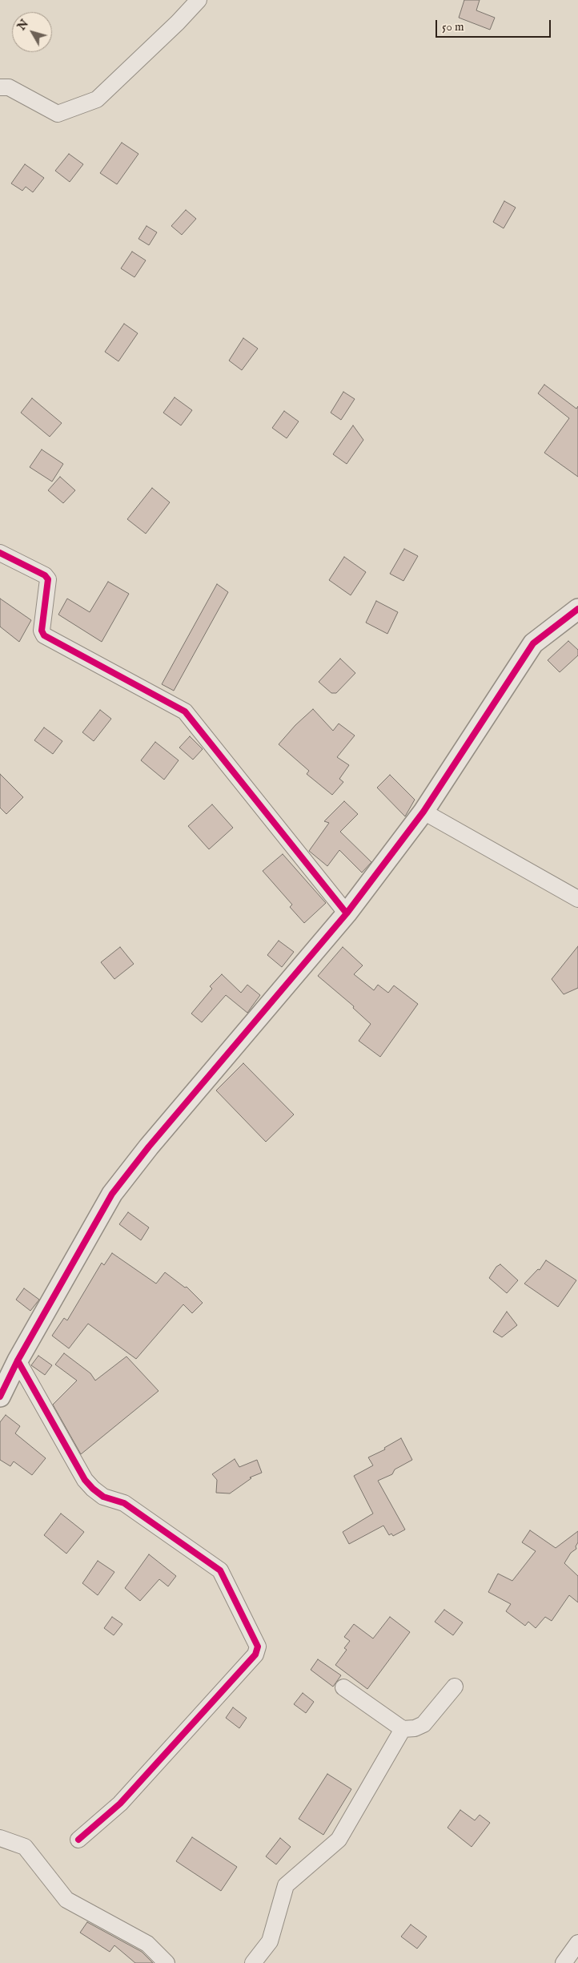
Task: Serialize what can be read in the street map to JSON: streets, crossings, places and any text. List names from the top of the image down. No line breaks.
{"scale_bar":"50 m","north":"top left"}
